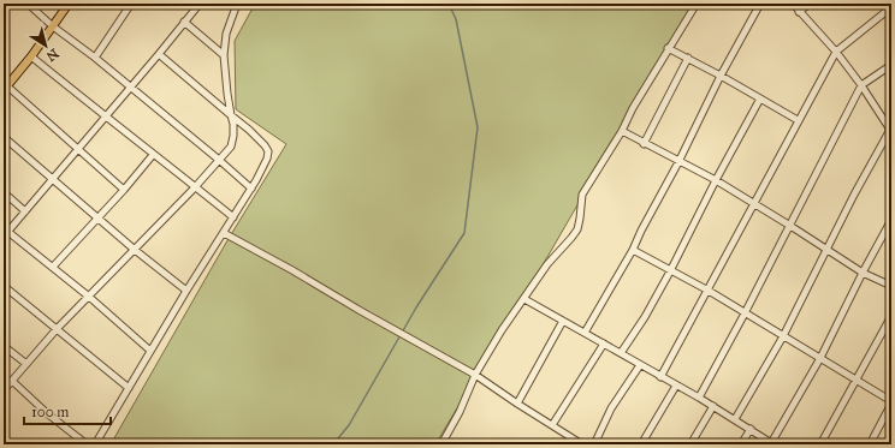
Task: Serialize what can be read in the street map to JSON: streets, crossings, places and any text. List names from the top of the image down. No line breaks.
{"scale_bar":"100 m","north":"bottom right"}
